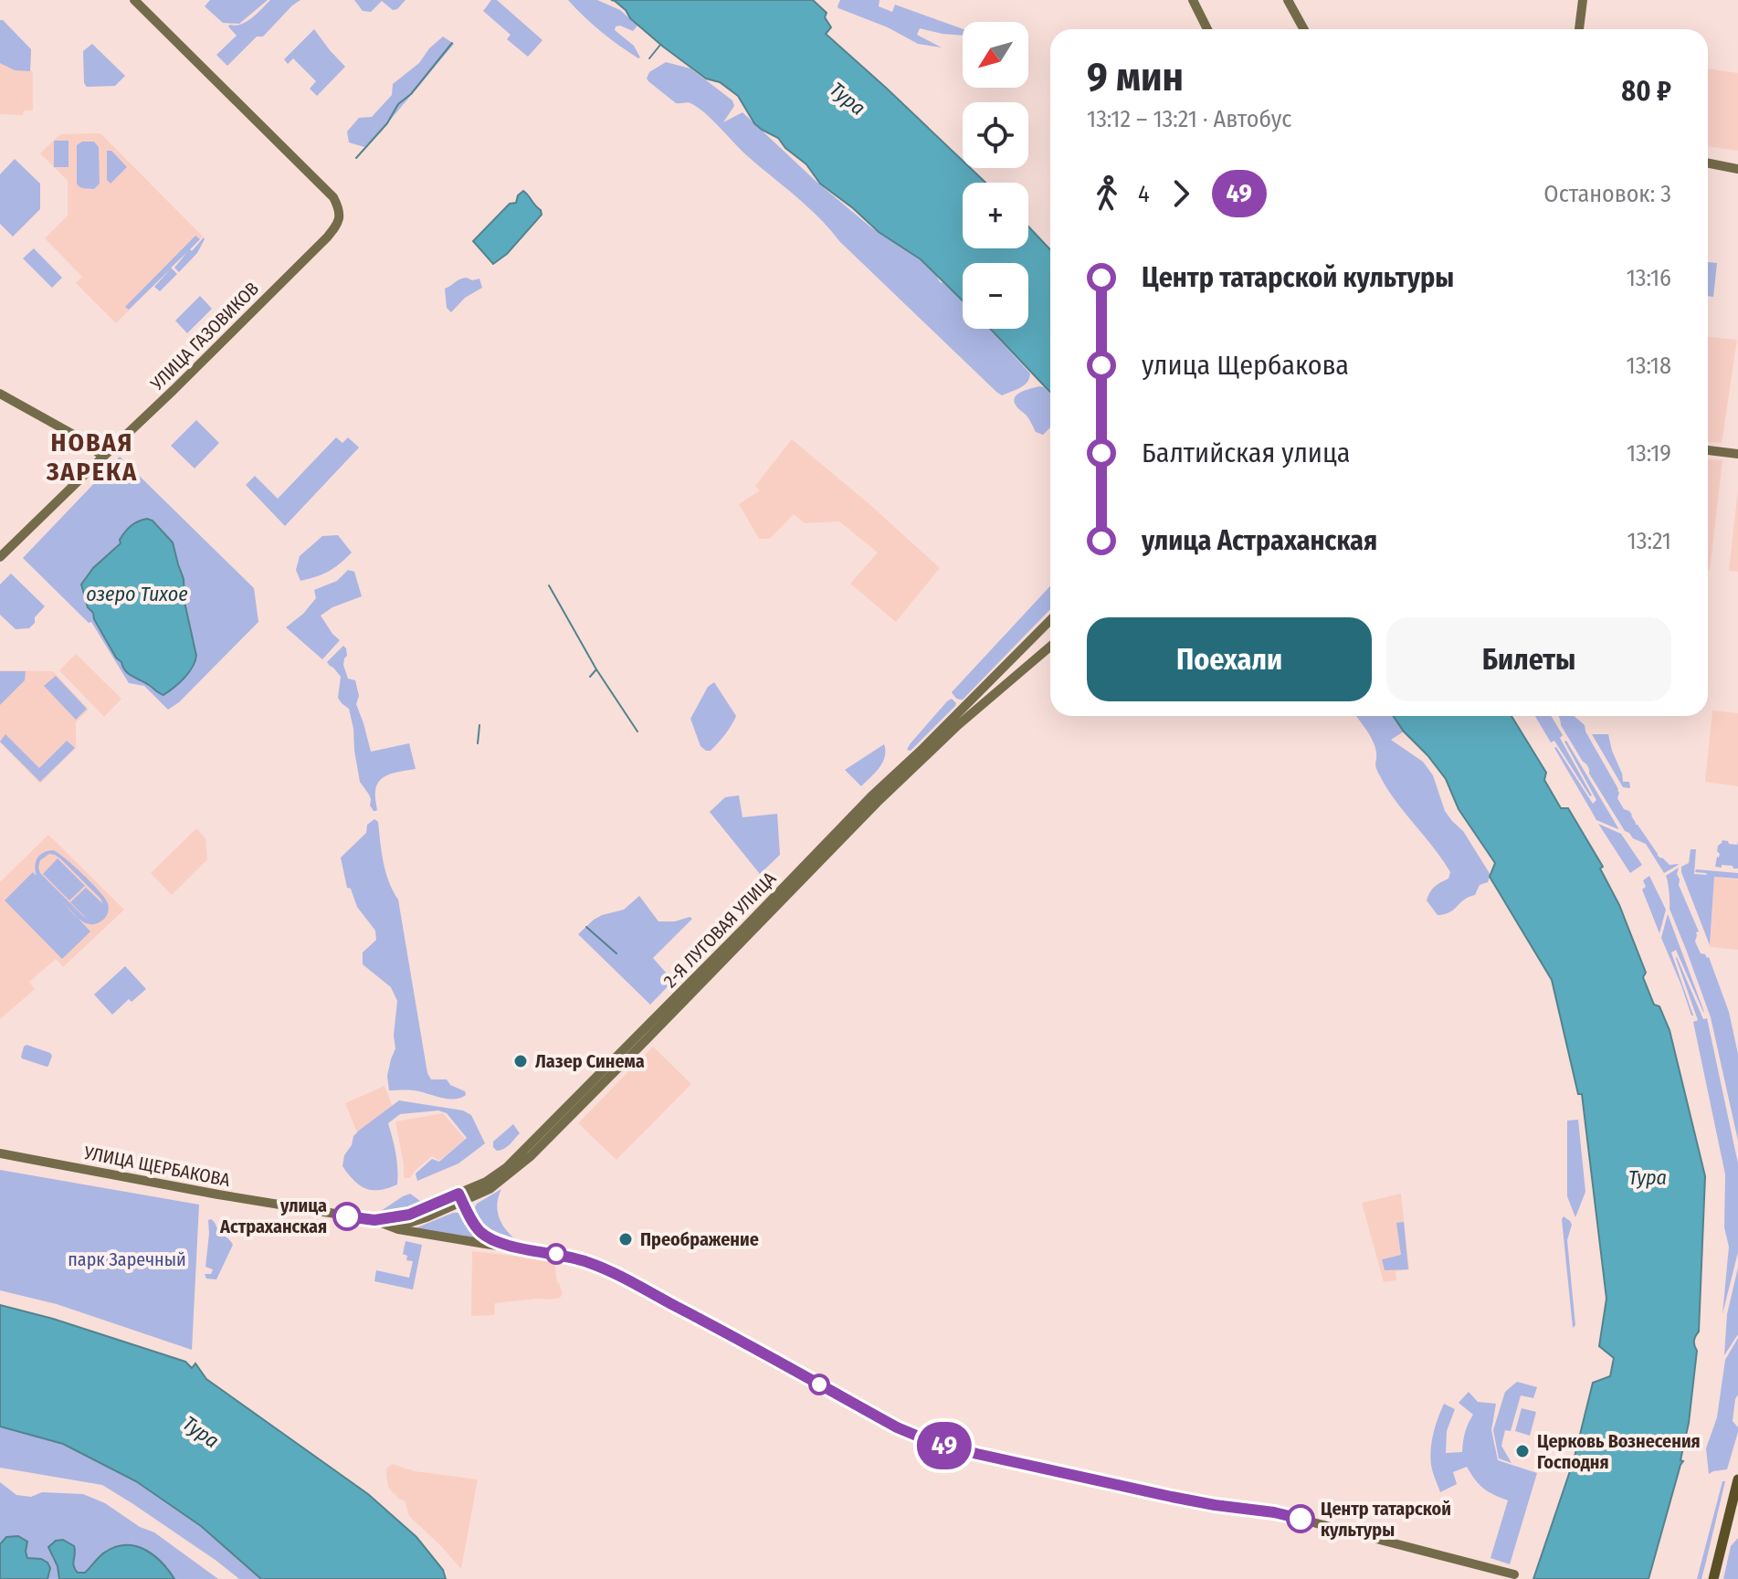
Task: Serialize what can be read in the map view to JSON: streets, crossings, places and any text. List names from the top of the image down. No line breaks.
{"streets":{"street":["УЛИЦА ГАЗОВИКОВ","2-Я ЛУГОВАЯ УЛИЦА","УЛИЦА ЩЕРБАКОВА"]},"crossings":[["2-Я ЛУГОВАЯ УЛИЦА","УЛИЦА ЩЕРБАКОВА"]],"districts":["НОВАЯ ЗАРЕКА"],"water":["Тура","озеро Тихое"],"parks":["парк Заречный"],"places":["Лазер Синема","улица Астраханская","Преображение","Церковь Вознесения Господня","Центр татарской культуры"],"lines":["bus line 49"],"north":"bottom left","page":{"on_map":"49","map_buttons":["+","−"],"heading":["9 мин","13:12 – 13:21 · Автобус","80 ₽"],"legs":["4","49","Остановок: 3"],"list":[{"name":"Центр татарской культуры","value":"13:16"},{"name":"улица Щербакова","value":"13:18"},{"name":"Балтийская улица","value":"13:19"},{"name":"улица Астраханская","value":"13:21"}],"buttons":["Поехали","Билеты"]}}
